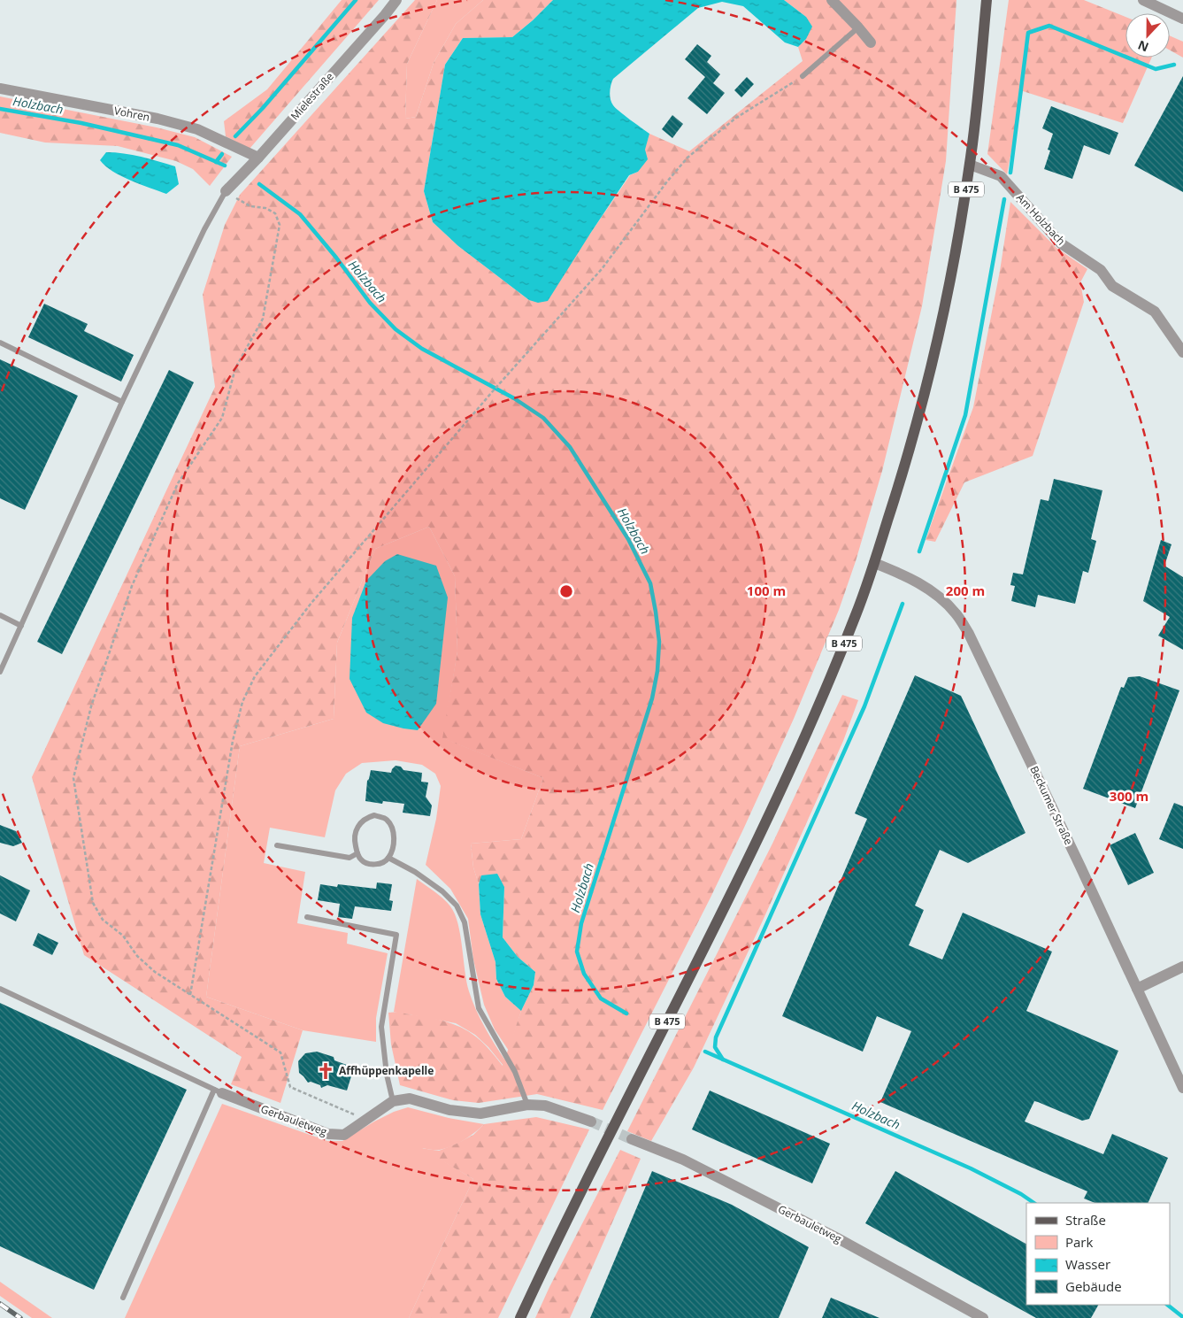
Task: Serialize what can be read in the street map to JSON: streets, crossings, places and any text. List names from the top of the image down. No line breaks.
{"streets":{"main road":["B 475"],"street":["Mielestraße","Vohren","Am Holzbach","Beckumer Straße","Gerbauletweg"]},"crossings":[["Mielestraße","Vohren"],["B 475","Am Holzbach"],["B 475","Beckumer Straße"]],"water":["Holzbach"],"places":{"church":["Affhüppenkapelle"]},"legend":["Straße","Park","Wasser","Gebäude"],"north":"bottom","rings":["100 m","200 m","300 m"]}
